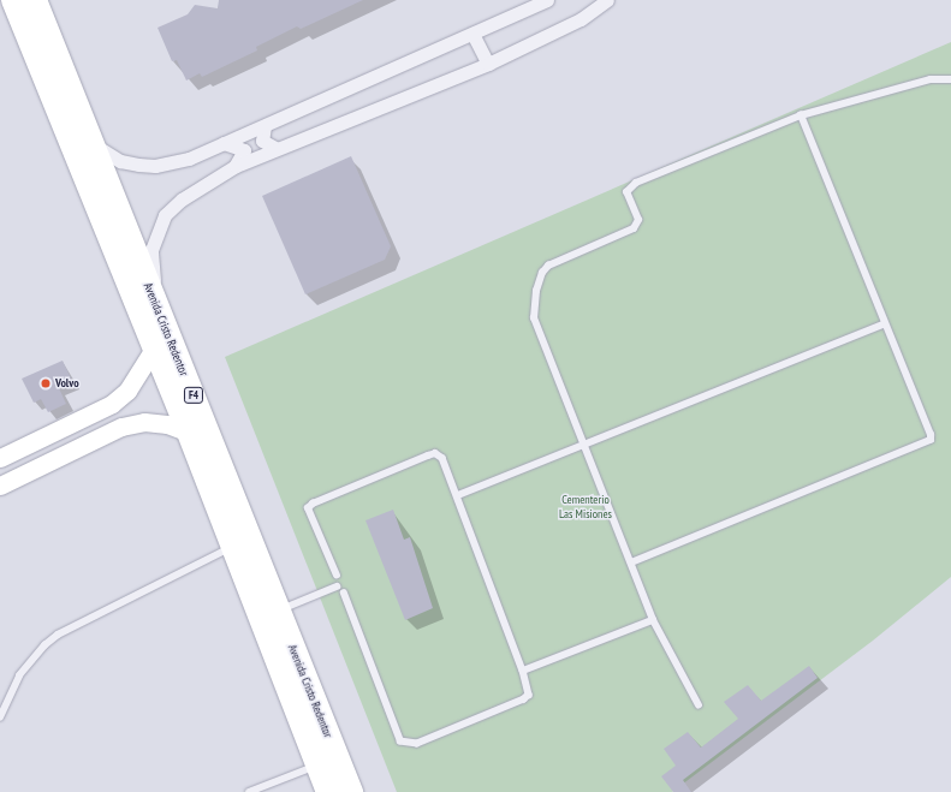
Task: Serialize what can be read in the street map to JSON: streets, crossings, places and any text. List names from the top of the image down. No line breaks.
{"streets":{"highway":["Avenida Cristo Redentor","F4"]},"parks":["Cementerio Las Misiones"],"places":["Volvo"]}
